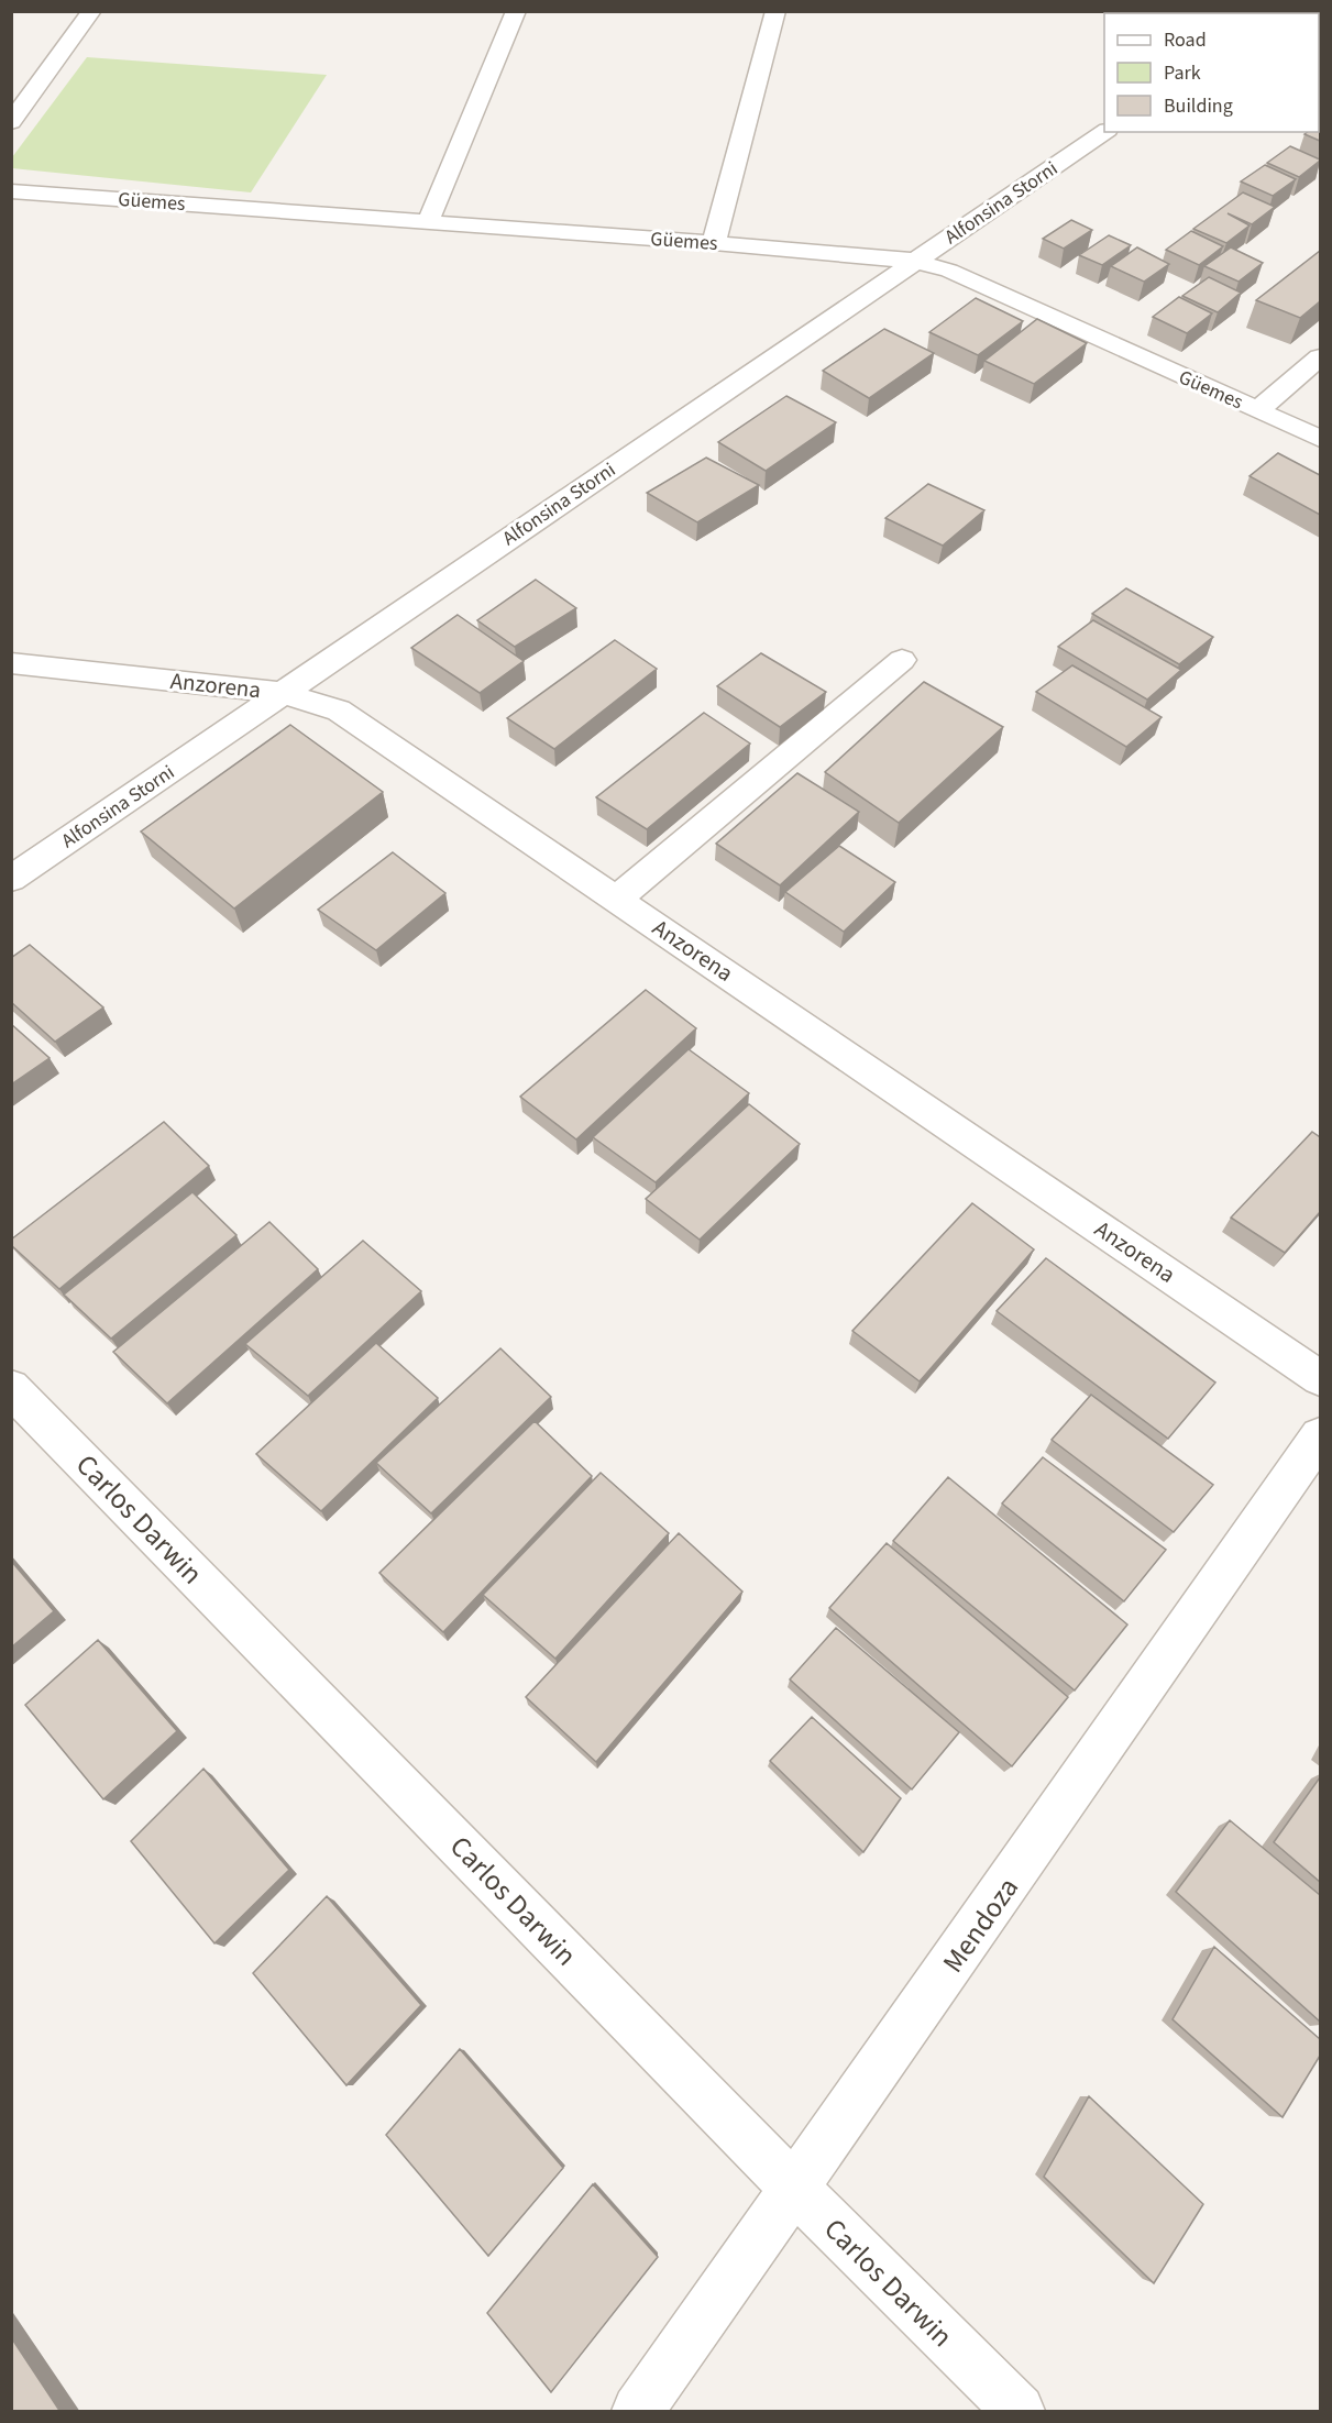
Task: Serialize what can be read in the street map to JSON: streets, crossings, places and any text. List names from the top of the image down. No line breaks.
{"streets":{"street":["Güemes","Alfonsina Storni","Anzorena","Carlos Darwin","Mendoza"]},"crossings":[["Güemes","Alfonsina Storni"],["Alfonsina Storni","Anzorena"],["Carlos Darwin","Mendoza"]],"legend":["Road","Park","Building"]}
